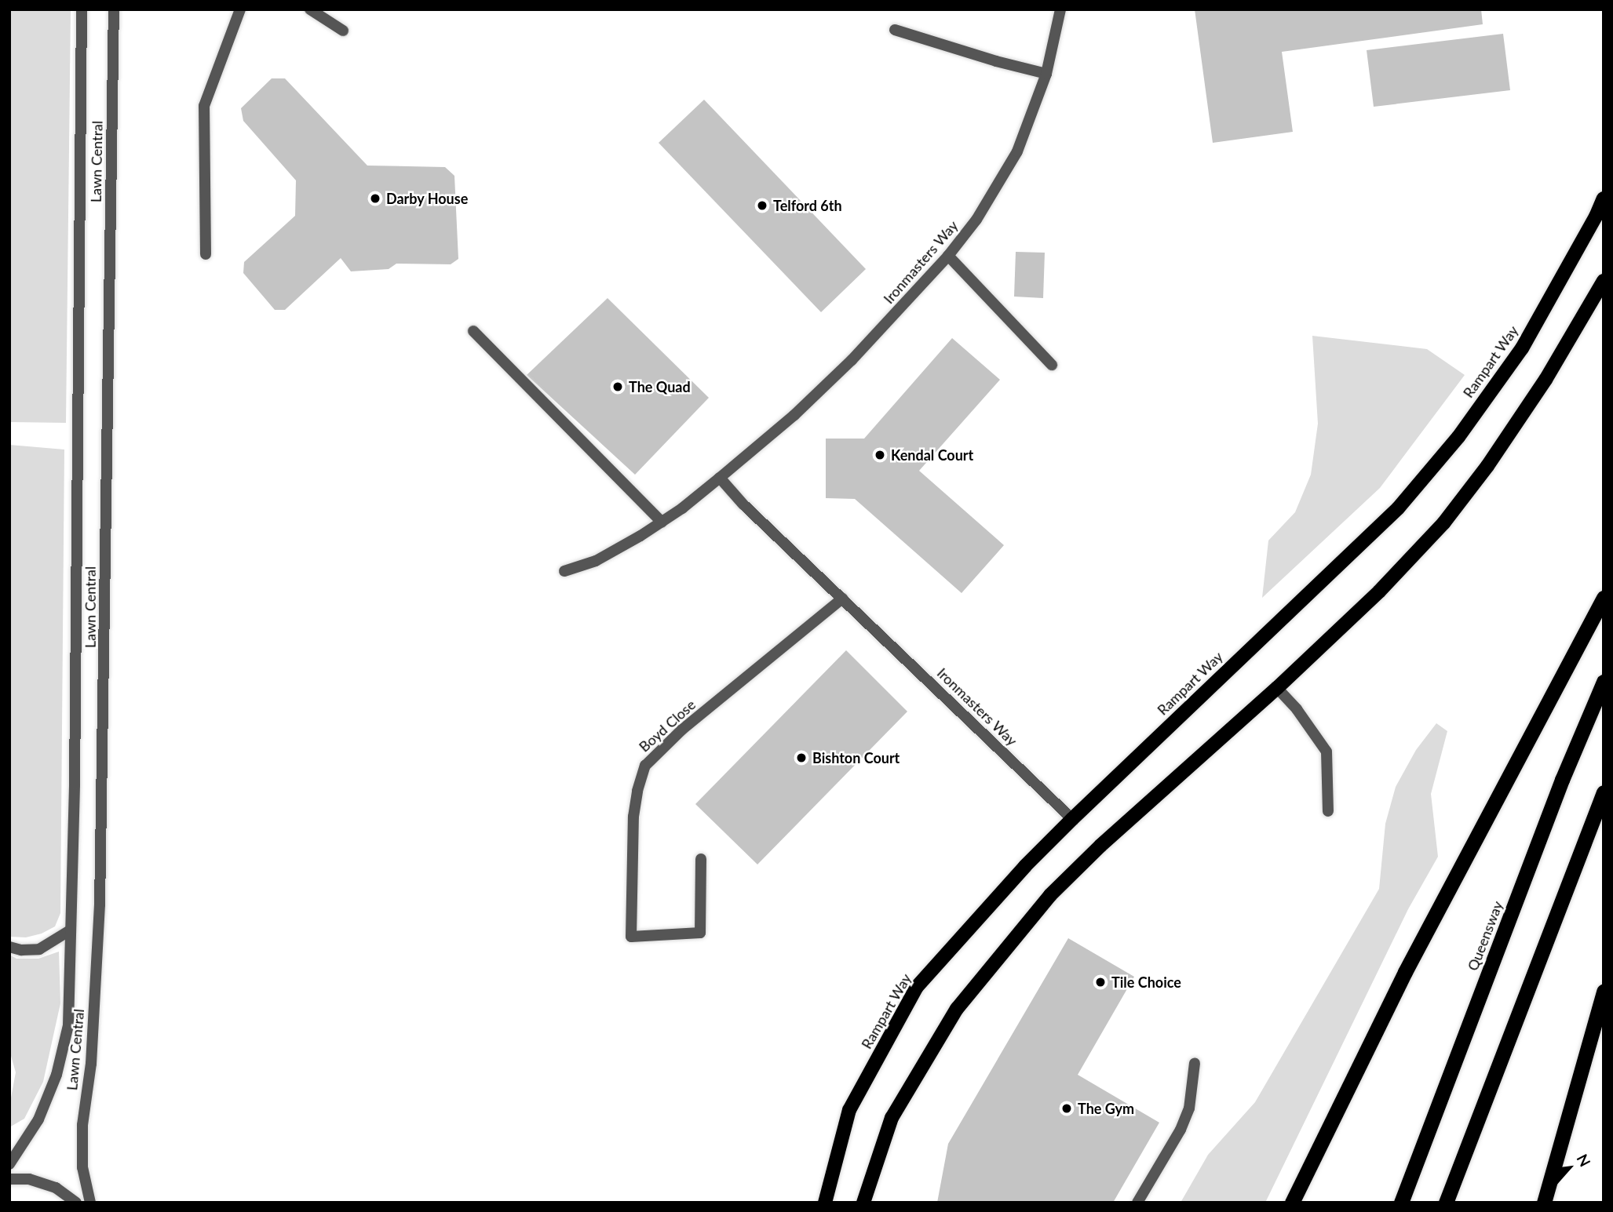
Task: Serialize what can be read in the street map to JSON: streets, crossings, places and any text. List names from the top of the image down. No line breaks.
{"streets":{"highway":["Queensway"],"main road":["Rampart Way"],"street":["Lawn Central","Ironmasters Way","Boyd Close"]},"crossings":[["Ironmasters Way","Rampart Way"],["Ironmasters Way","Boyd Close"]],"places":["Darby House","Telford 6th","The Quad","Kendal Court","Bishton Court","Tile Choice","The Gym"],"north":"top right"}
